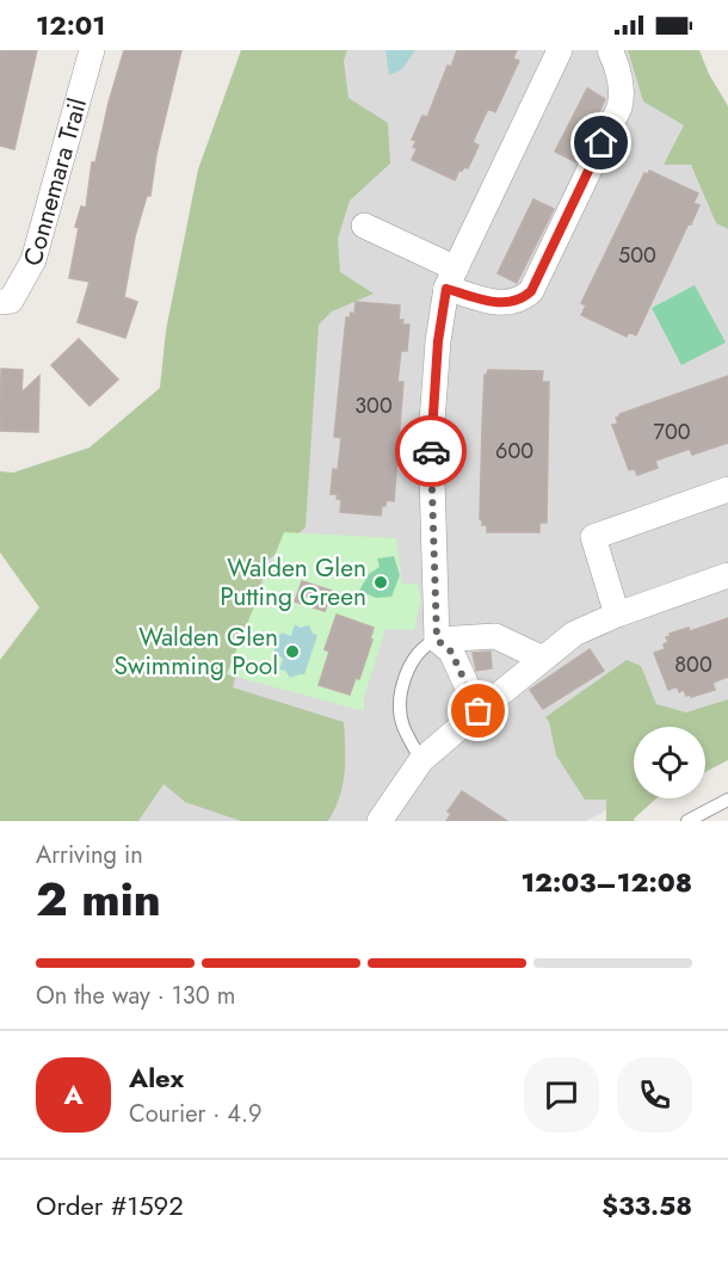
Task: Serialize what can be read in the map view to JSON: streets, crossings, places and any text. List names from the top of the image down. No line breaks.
{"streets":{"street":["Connemara Trail"]},"places":["Walden Glen Putting Green","Walden Glen Swimming Pool"],"house_numbers":["500","300","700","600","800"],"page":{"status":"12:01","heading":["2 min","Arriving in","12:03–12:08"],"panel":["Alex","Courier · 4.9","Order #1592","$33.58"],"bar":"On the way · 130 m","round":"A"}}
